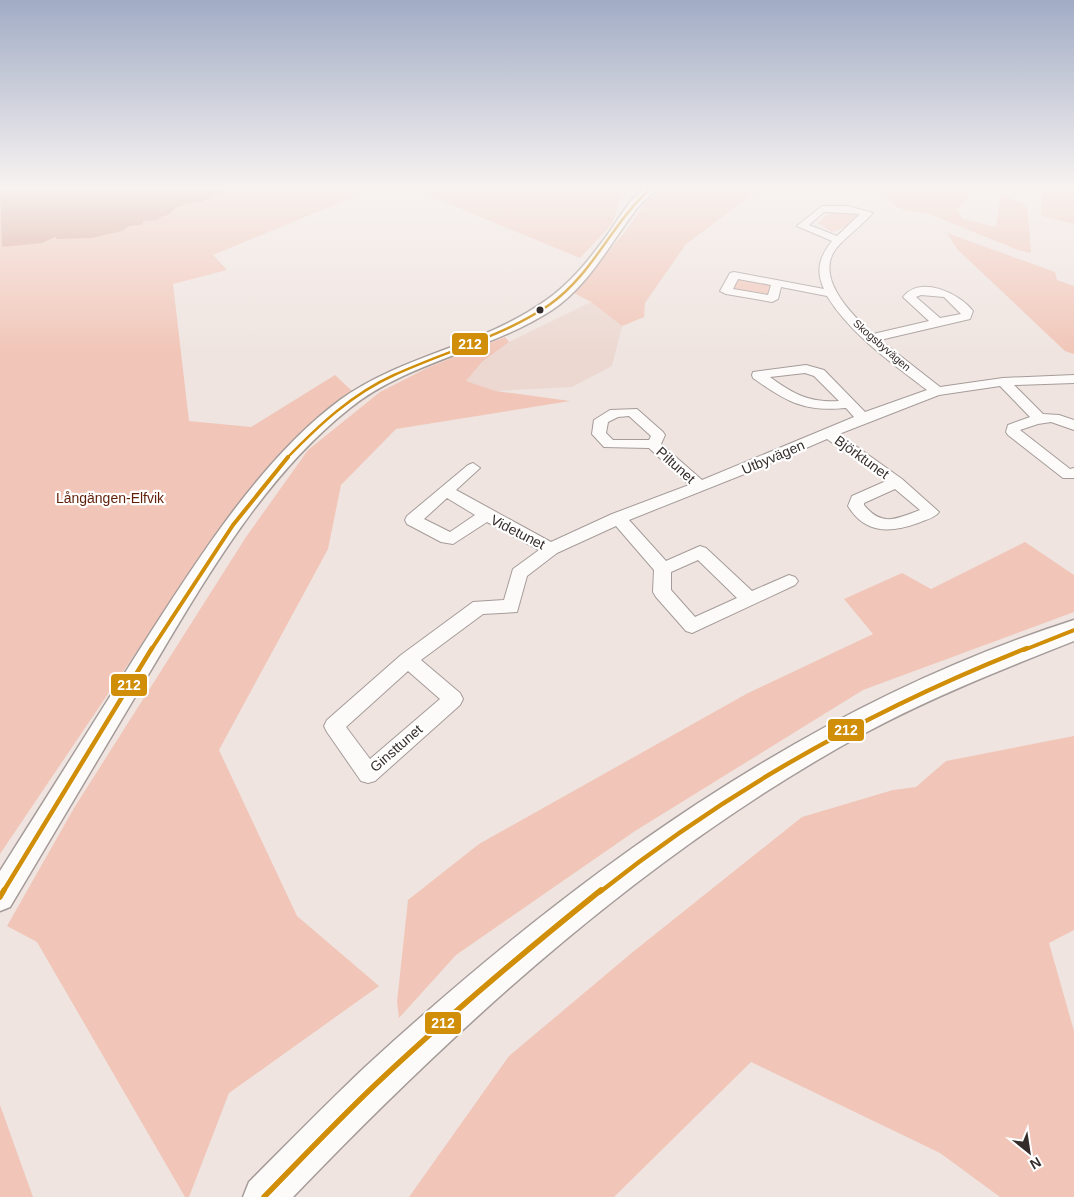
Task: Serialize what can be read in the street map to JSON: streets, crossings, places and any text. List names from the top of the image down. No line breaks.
{"streets":{"street":["Skogsbyvägen","Utbyvägen","Björktunet","Piltunet","Videtunet","Ginsttunet"]},"crossings":[["Skogsbyvägen","Utbyvägen"],["Utbyvägen","Björktunet"],["Utbyvägen","Piltunet"],["Utbyvägen","Videtunet"],["Utbyvägen","Ginsttunet"]],"parks":["Långängen-Elfvik"],"lines":["transit line 212"],"north":"bottom right"}
